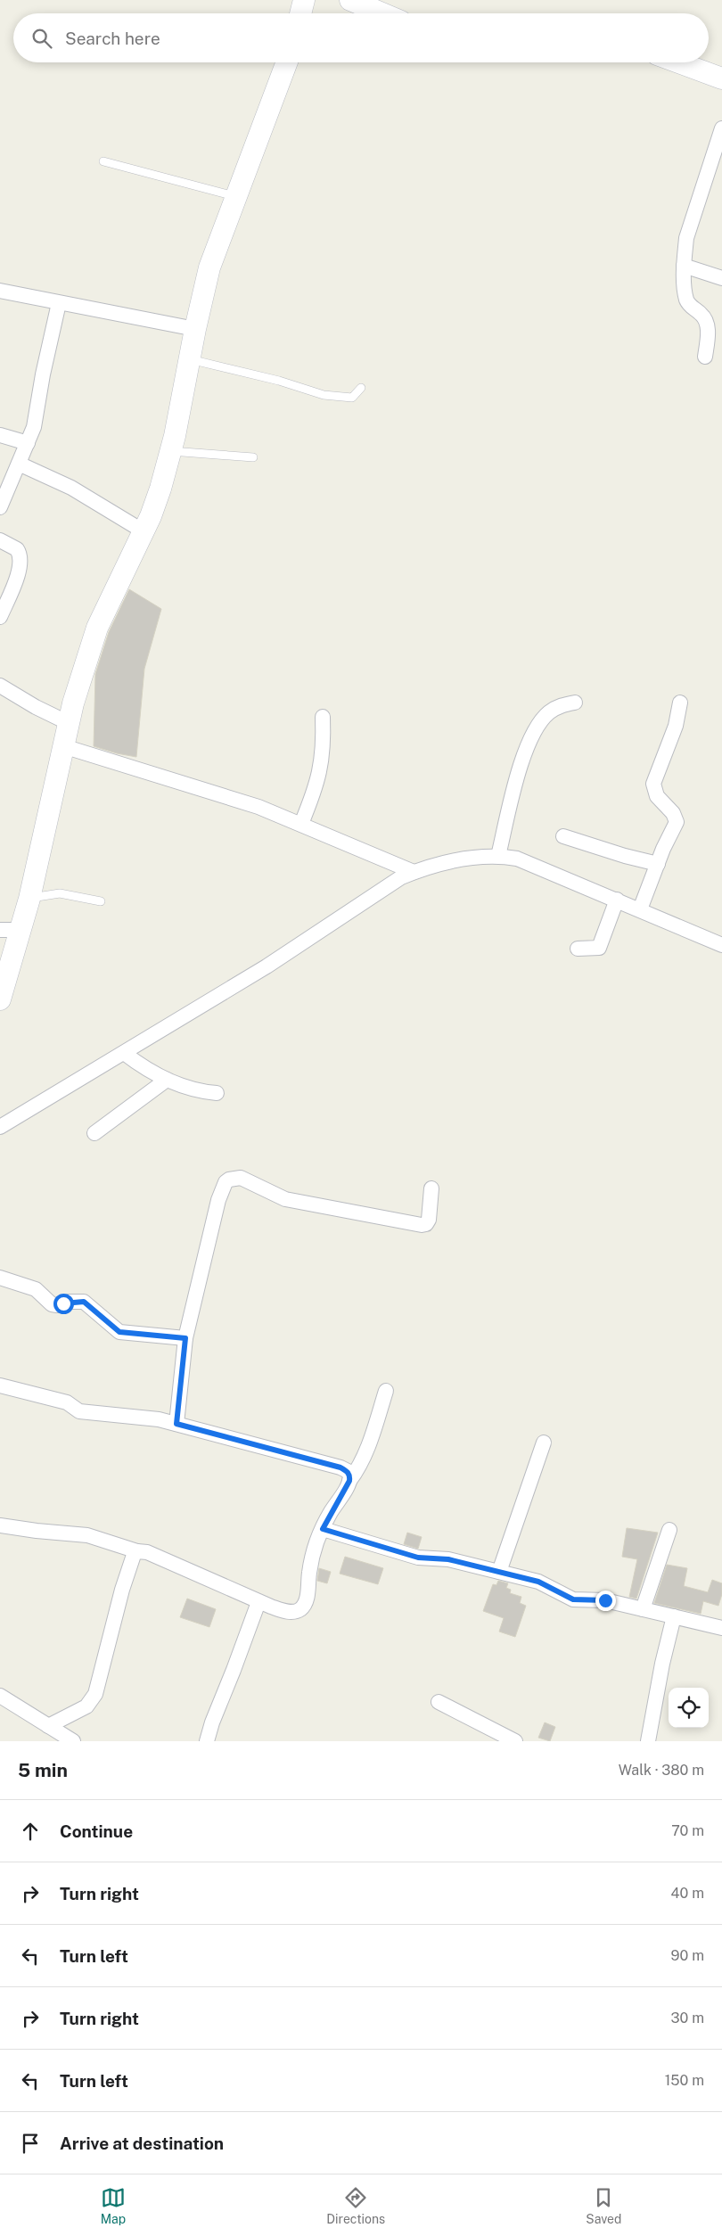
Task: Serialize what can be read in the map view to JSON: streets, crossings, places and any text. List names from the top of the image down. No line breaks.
{"page":{"search":"Search here","heading":["5 min","Walk · 380 m"],"list":[["Continue","70 m"],["Turn right","40 m"],["Turn left","90 m"],["Turn right","30 m"],["Turn left","150 m"],"Arrive at destination"],"nav":["Map","Directions","Saved"]}}
